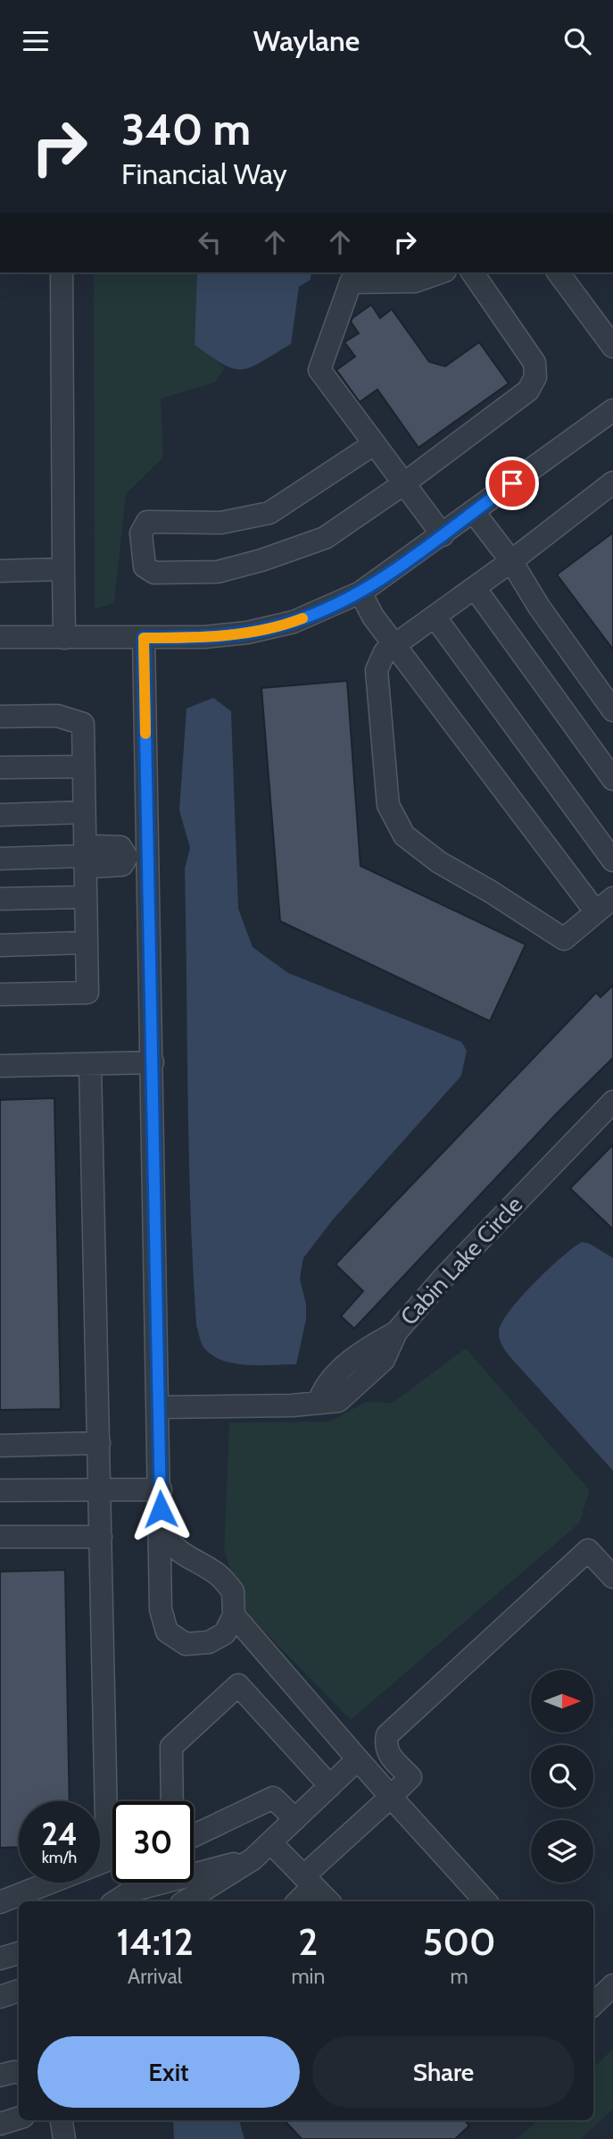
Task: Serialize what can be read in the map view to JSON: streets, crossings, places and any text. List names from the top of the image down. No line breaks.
{"streets":{"street":["Cabin Lake Circle"]},"north":"right","page":{"header":"Waylane","turn":["340 m","Financial Way"],"speed":"24 km/h","limit":"30","eta":["14:12","Arrival","2","min","500","m"],"buttons":["Exit","Share"]}}
